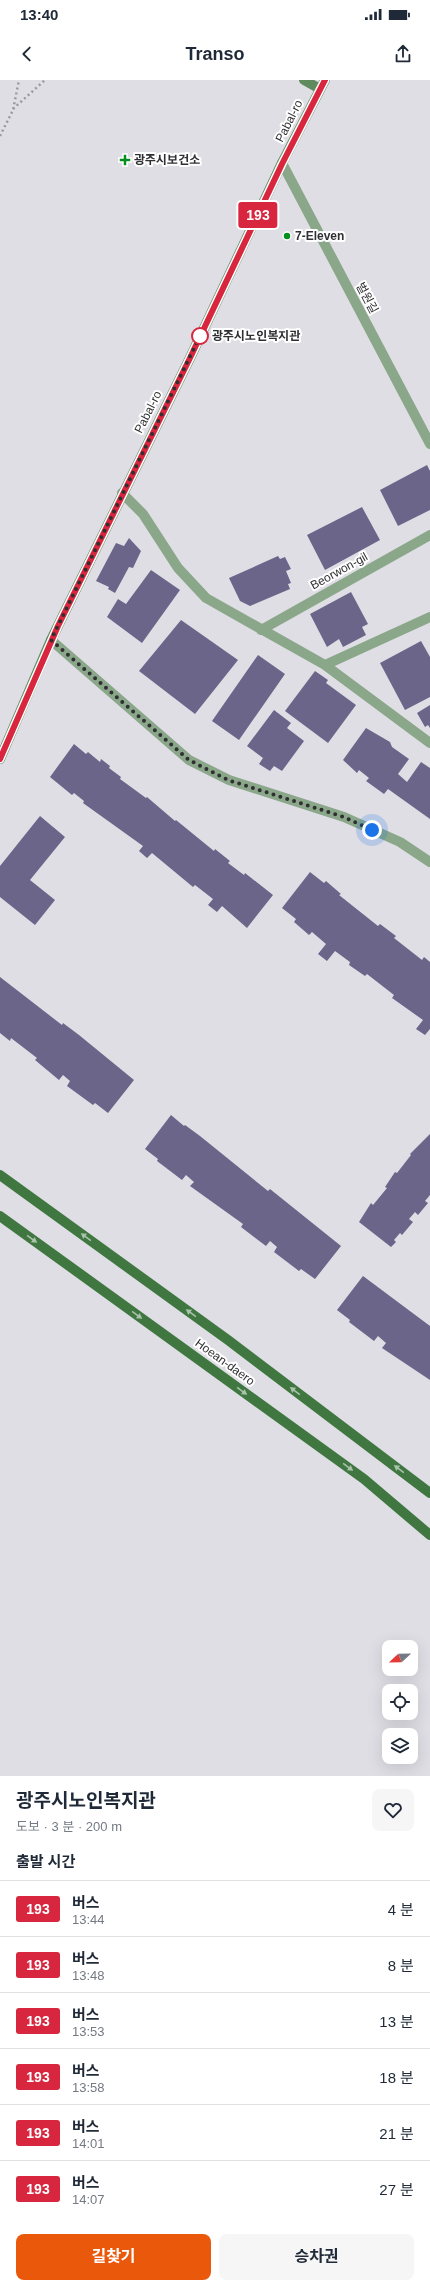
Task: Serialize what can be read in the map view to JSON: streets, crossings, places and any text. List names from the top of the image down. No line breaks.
{"streets":{"main road":["Pabal-ro","Hoean-daero"],"street":["벌원길","Beorwon-gil"]},"crossings":[["Pabal-ro","벌원길"]],"places":{"health":["광주시보건소"],"other":["7-Eleven","광주시노인복지관"]},"lines":["bus line 193"],"north":"left","page":{"status":"13:40","header":"Transo","on_map":"193","heading":[["광주시노인복지관","도보 · 3 분 · 200 m"],"출발 시간"],"list":[{"mark":"193","name":"버스","note":"13:44","value":"4 분"},{"mark":"193","name":"버스","note":"13:48","value":"8 분"},{"mark":"193","name":"버스","note":"13:53","value":"13 분"},{"mark":"193","name":"버스","note":"13:58","value":"18 분"},{"mark":"193","name":"버스","note":"14:01","value":"21 분"},{"mark":"193","name":"버스","note":"14:07","value":"27 분"}],"buttons":["길찾기","승차권"]}}
